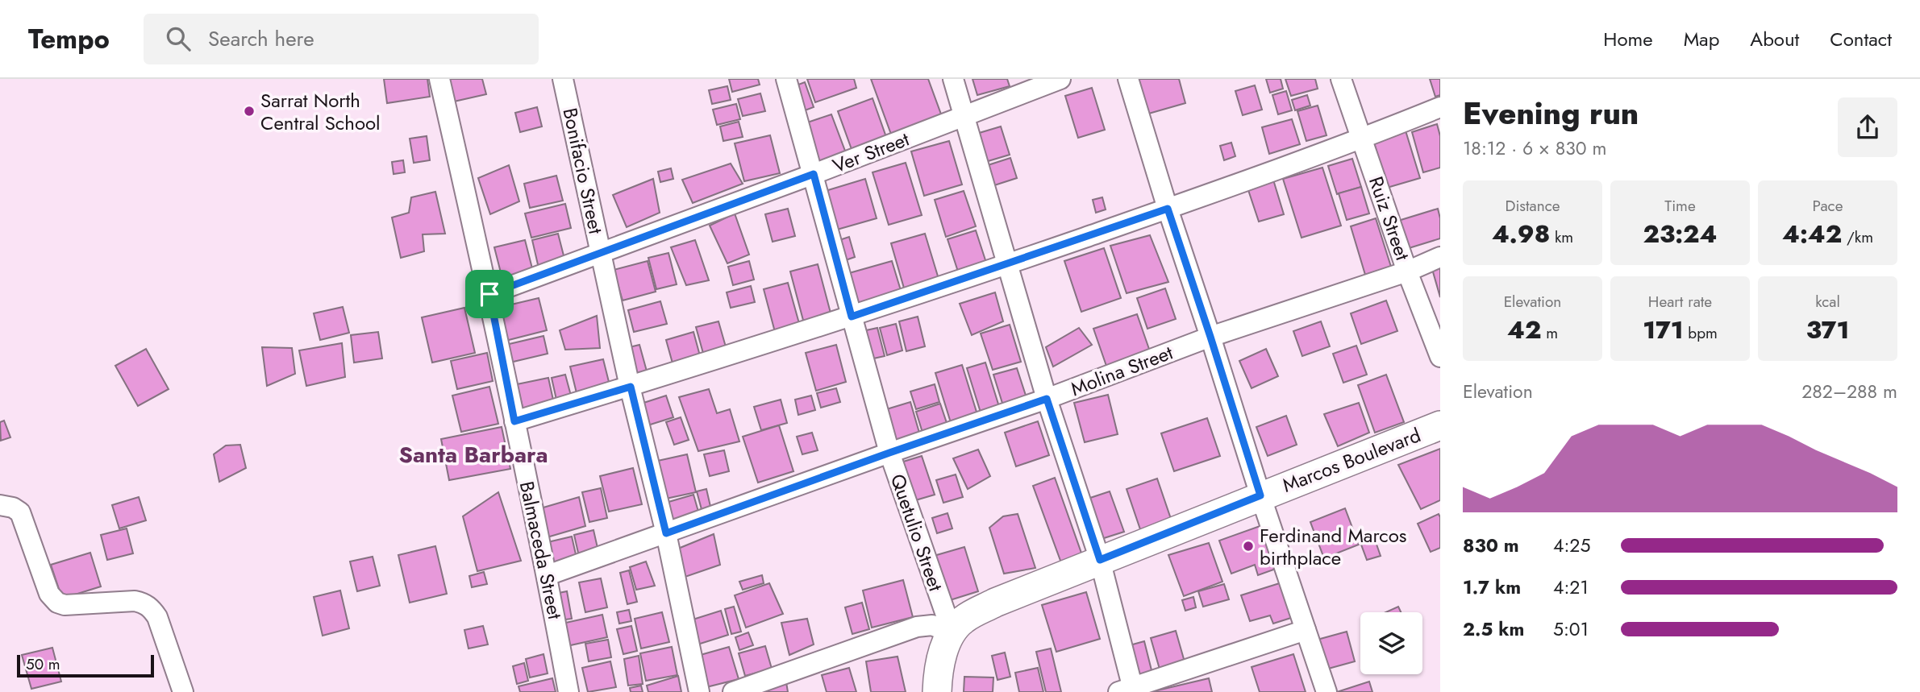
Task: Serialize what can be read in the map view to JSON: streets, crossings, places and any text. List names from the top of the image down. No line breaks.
{"streets":{"main road":["Marcos Boulevard"],"street":["Ver Street","Bonifacio Street","Ruiz Street","Molina Street","Quetulio Street","Balmaceda Street"]},"crossings":[["Ver Street","Bonifacio Street"],["Ver Street","Quetulio Street"],["Ver Street","Balmaceda Street"],["Bonifacio Street","Molina Street"],["Ruiz Street","Molina Street"],["Molina Street","Quetulio Street"],["Molina Street","Balmaceda Street"],["Marcos Boulevard","Quetulio Street"]],"districts":["Santa Barbara"],"places":["Sarrat North Central School","Ferdinand Marcos birthplace"],"scale_bar":"50 m","page":{"header":"Tempo","search":"Search here","nav":["Home","Map","About","Contact"],"heading":["Evening run","18:12 · 6 × 830 m"],"stats":[["Distance","4.98 km"],["Time","23:24"],["Pace","4:42 /km"],["Elevation","42 m"],["Heart rate","171 bpm"],["kcal","371"]],"chart":["Elevation","282–288 m"],"list":[{"name":"830 m","note":"4:25"},{"name":"1.7 km","note":"4:21"},{"name":"2.5 km","note":"5:01"}],"scale":"50 m"}}
